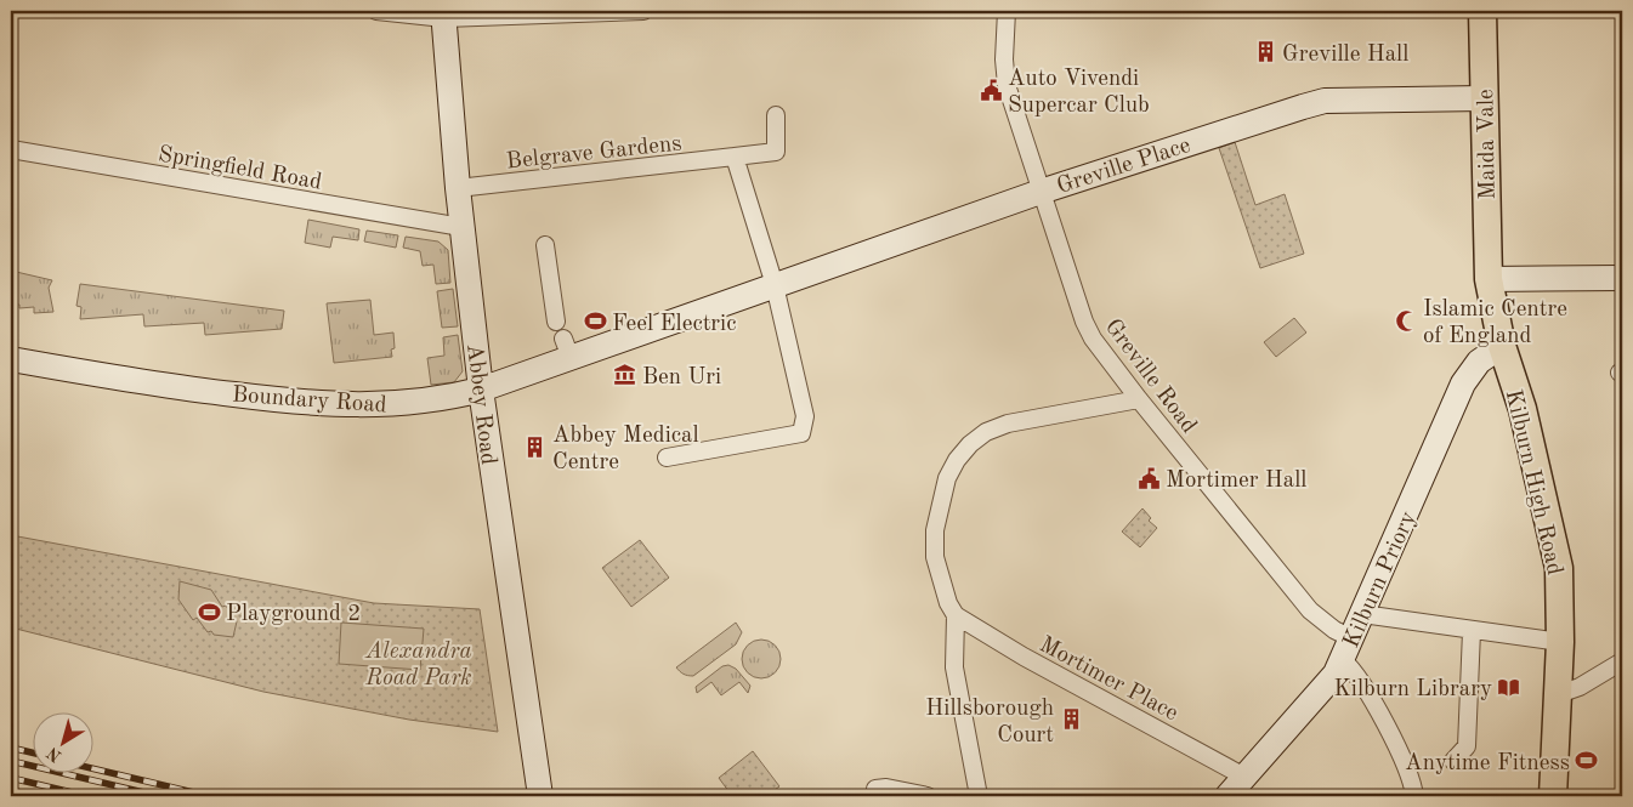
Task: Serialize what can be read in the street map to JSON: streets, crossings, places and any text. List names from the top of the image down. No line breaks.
{"streets":{"main road":["Maida Vale","Kilburn High Road"],"street":["Belgrave Gardens","Greville Place","Springfield Road","Greville Road","Boundary Road","Abbey Road","Kilburn Priory","Mortimer Place"]},"crossings":[["Maida Vale","Greville Place"],["Maida Vale","Kilburn High Road"],["Belgrave Gardens","Abbey Road"],["Greville Place","Greville Road"],["Greville Place","Boundary Road"],["Springfield Road","Abbey Road"],["Greville Road","Kilburn Priory"],["Boundary Road","Abbey Road"],["Kilburn High Road","Kilburn Priory"],["Kilburn Priory","Mortimer Place"]],"parks":["Alexandra Road Park"],"places":{"building":["Greville Hall","Abbey Medical Centre","Hillsborough Court"],"public building":["Auto Vivendi Supercar Club","Mortimer Hall"],"mosque":["Islamic Centre of England"],"sports":["Feel Electric","Playground 2","Anytime Fitness"],"museum":["Ben Uri"],"library":["Kilburn Library"]},"north":"bottom left"}
